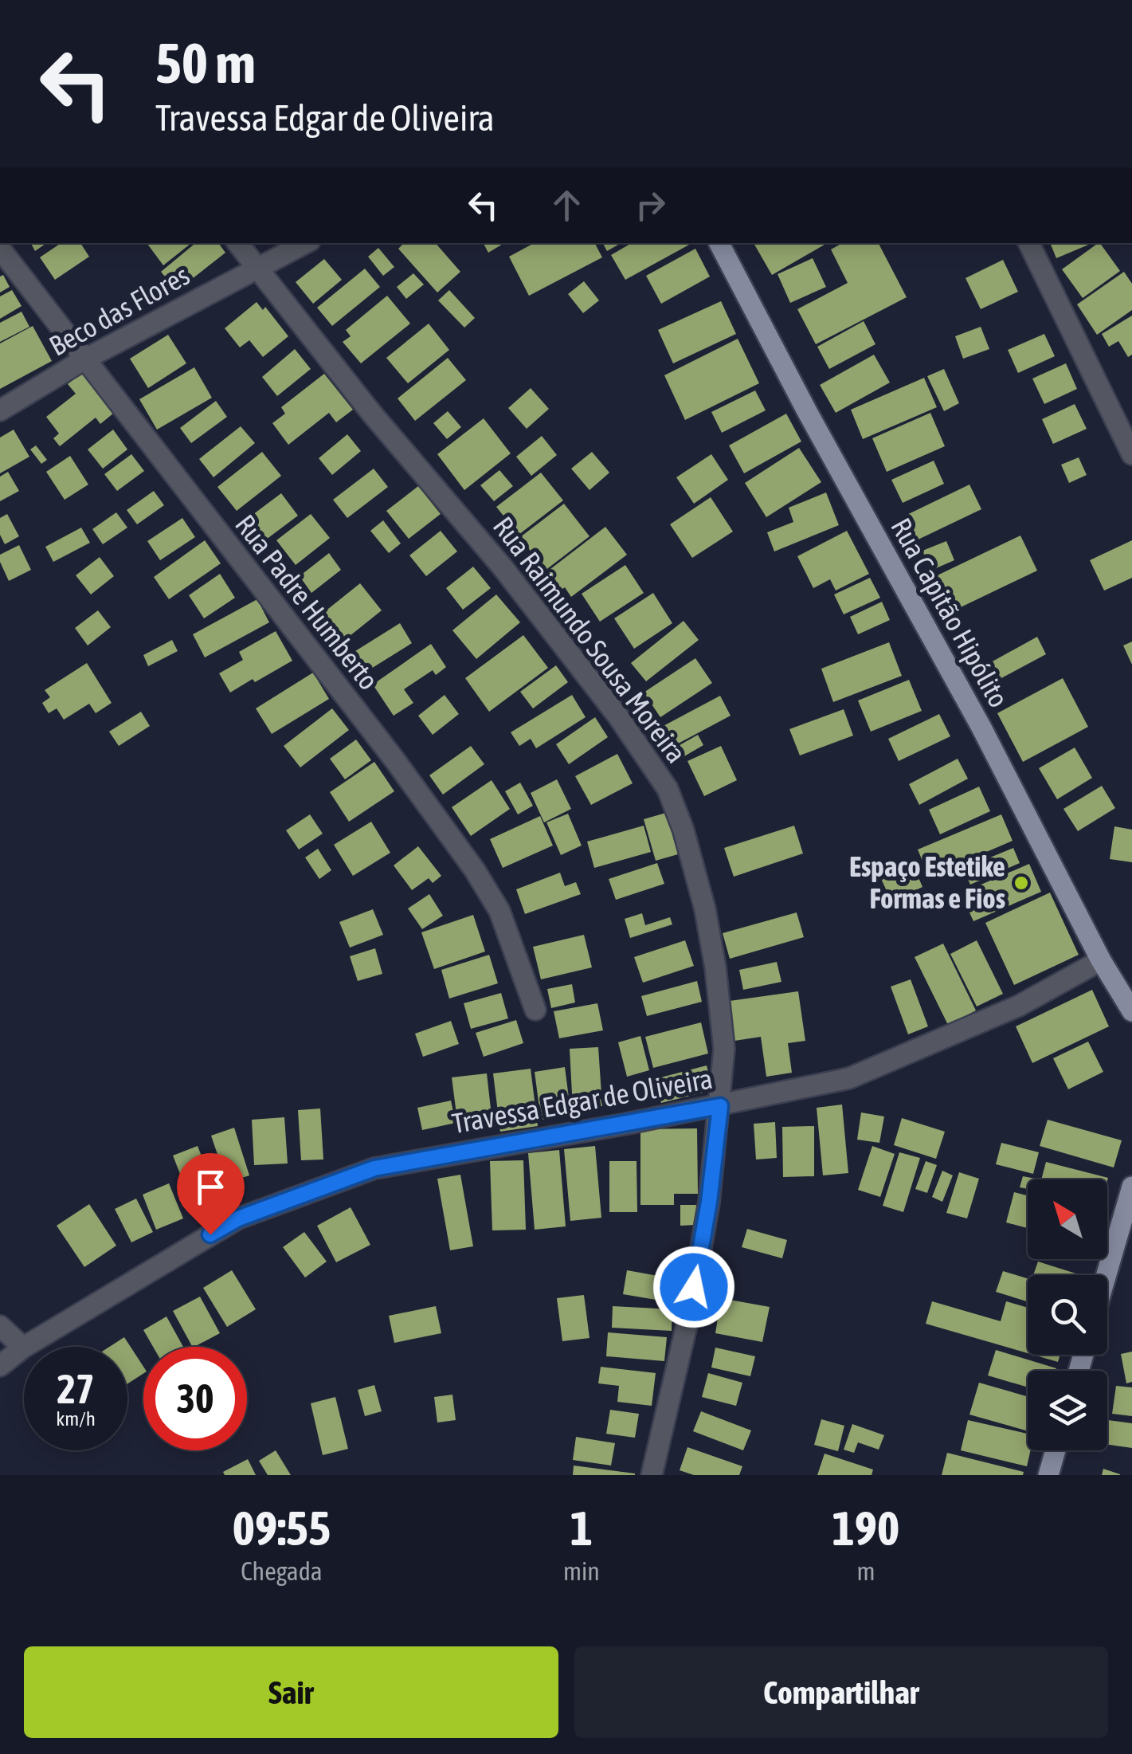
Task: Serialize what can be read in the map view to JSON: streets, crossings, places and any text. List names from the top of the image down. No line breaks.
{"streets":{"main road":["Rua Capitão Hipólito"],"street":["Beco das Flores","Rua Padre Humberto","Rua Raimundo Sousa Moreira","Travessa Edgar de Oliveira"]},"crossings":[["Beco das Flores","Rua Padre Humberto"],["Beco das Flores","Rua Raimundo Sousa Moreira"],["Rua Capitão Hipólito","Travessa Edgar de Oliveira"],["Rua Raimundo Sousa Moreira","Travessa Edgar de Oliveira"]],"places":["Espaço Estetike Formas e Fios"],"north":"top left","page":{"turn":["50 m","Travessa Edgar de Oliveira"],"speed":"27 km/h","limit":"30","eta":["09:55","Chegada","1","min","190","m"],"buttons":["Sair","Compartilhar"]}}
